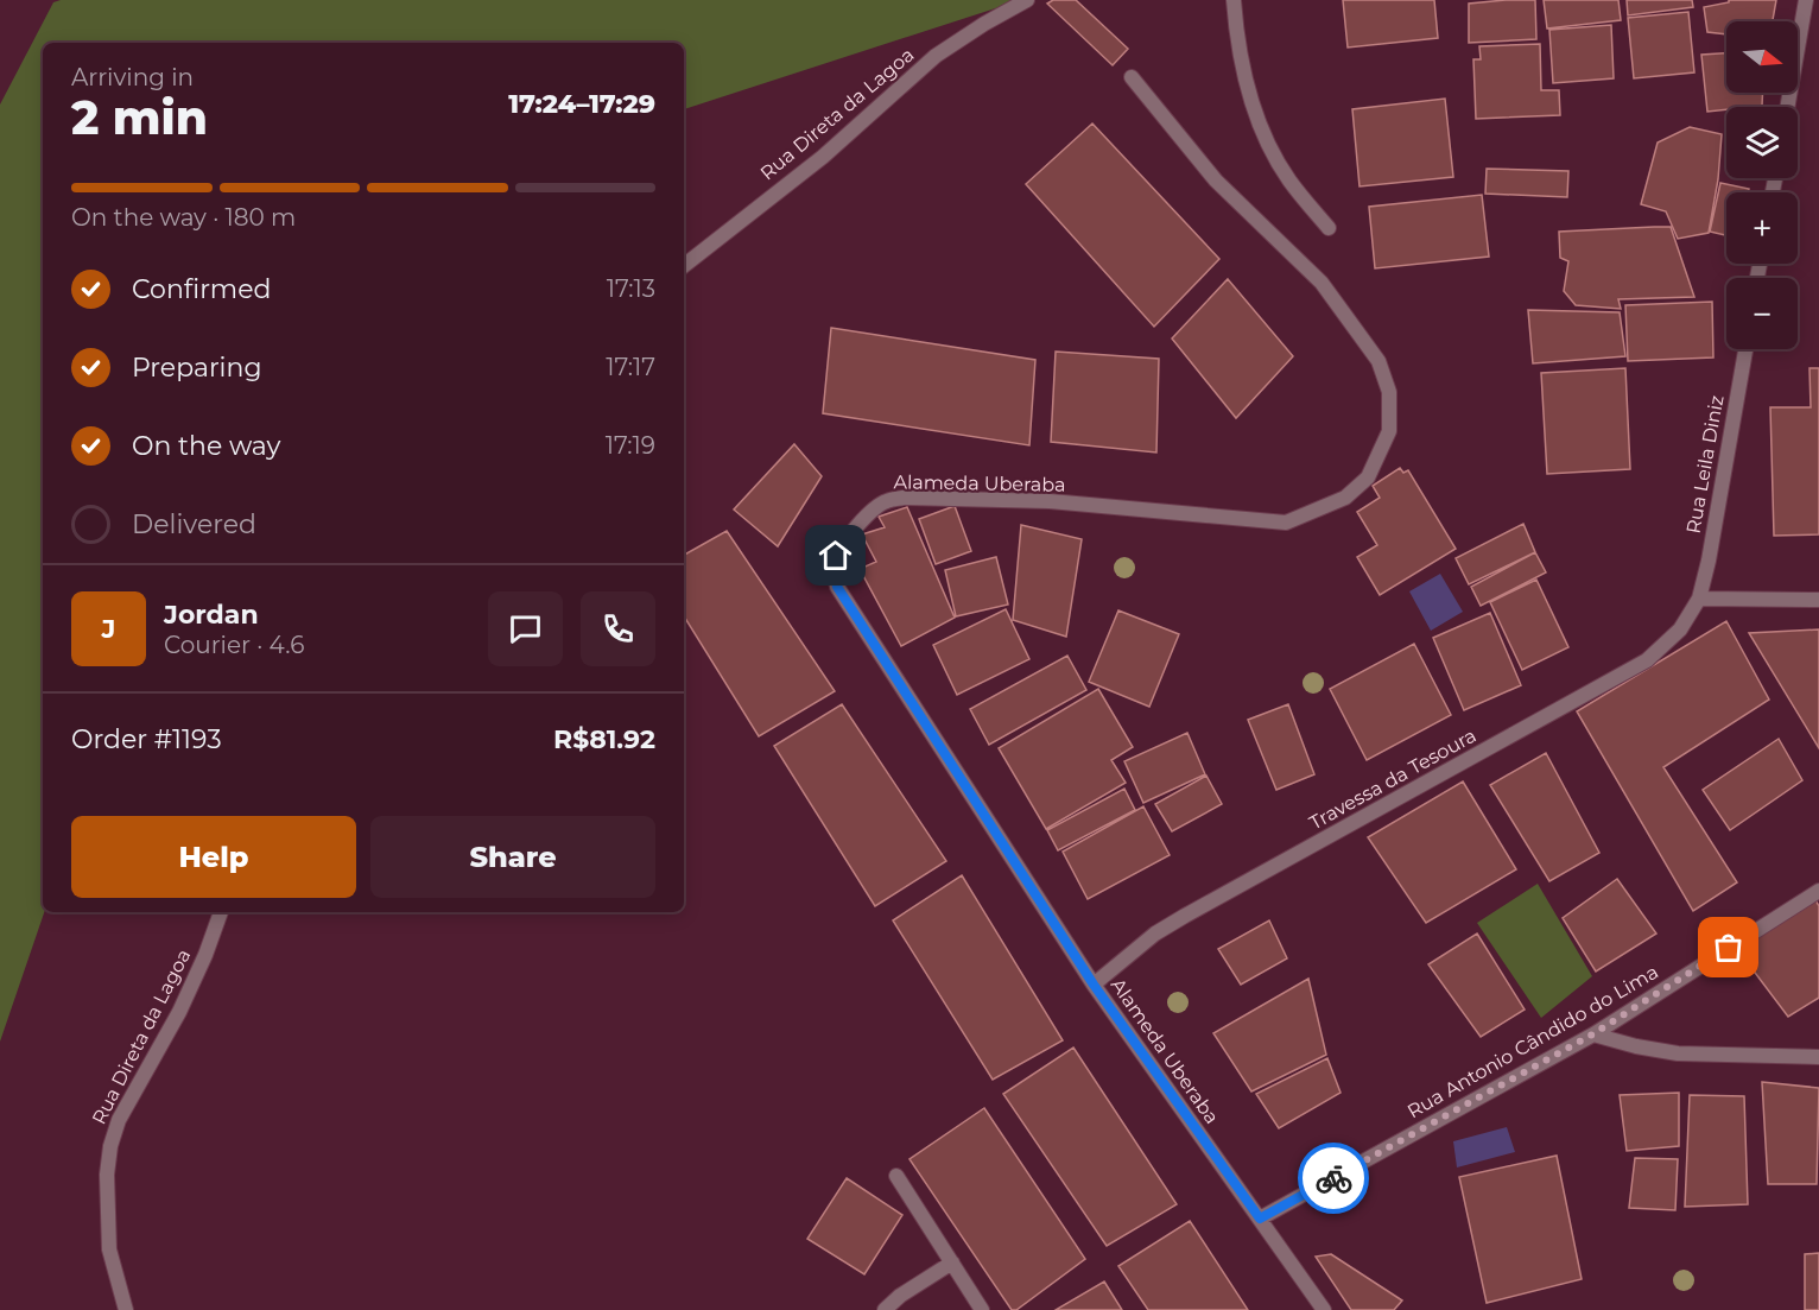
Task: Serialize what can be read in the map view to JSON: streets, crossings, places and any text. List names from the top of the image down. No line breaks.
{"streets":{"street":["Rua Direta da Lagoa","Rua Leila Diniz","Alameda Uberaba","Travessa da Tesoura","Rua Antonio Cândido do Lima"]},"crossings":[["Rua Leila Diniz","Travessa da Tesoura"],["Alameda Uberaba","Travessa da Tesoura"],["Alameda Uberaba","Rua Antonio Cândido do Lima"]],"north":"right","page":{"map_buttons":["+","−"],"heading":["2 min","Arriving in","17:24–17:29"],"panel":["Jordan","Courier · 4.6","Order #1193","R$81.92"],"bar":"On the way · 180 m","list":[["Confirmed","17:13"],["Preparing","17:17"],["On the way","17:19"],"Delivered"],"round":"J","buttons":["Help","Share"]}}
